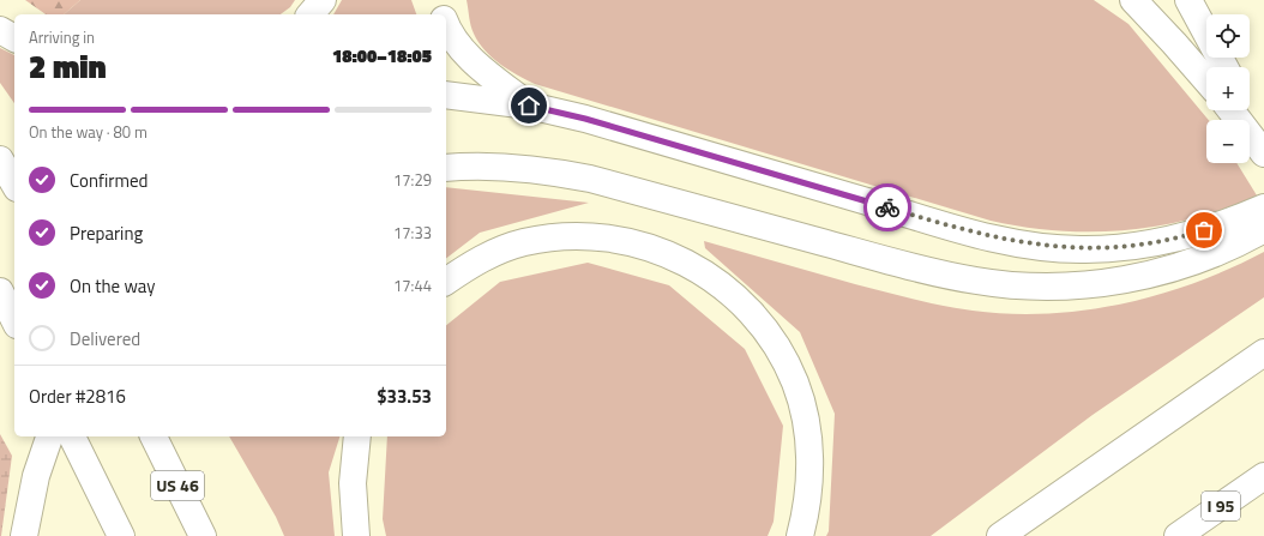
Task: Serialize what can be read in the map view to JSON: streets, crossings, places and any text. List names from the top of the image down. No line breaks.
{"streets":{"main road":["US 46","I 95"]},"page":{"map_buttons":["+","−"],"heading":["2 min","Arriving in","18:00–18:05"],"panel":["Order #2816","$33.53"],"bar":"On the way · 80 m","list":[["Confirmed","17:29"],["Preparing","17:33"],["On the way","17:44"],"Delivered"]}}
